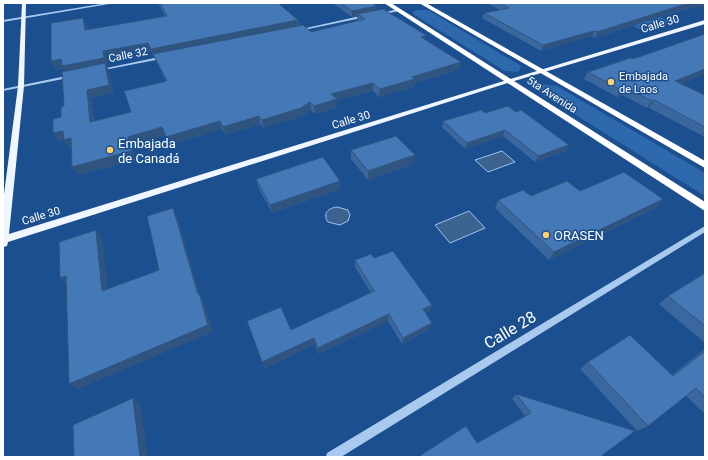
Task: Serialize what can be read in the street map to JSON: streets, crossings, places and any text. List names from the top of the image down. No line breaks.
{"streets":{"highway":["5ta Avenida"],"main road":["Calle 30"],"street":["Calle 32","Calle 28"]},"crossings":[["Calle 30","5ta Avenida"]],"places":["Embajada de Laos","Embajada de Canadá","ORASEN"]}
